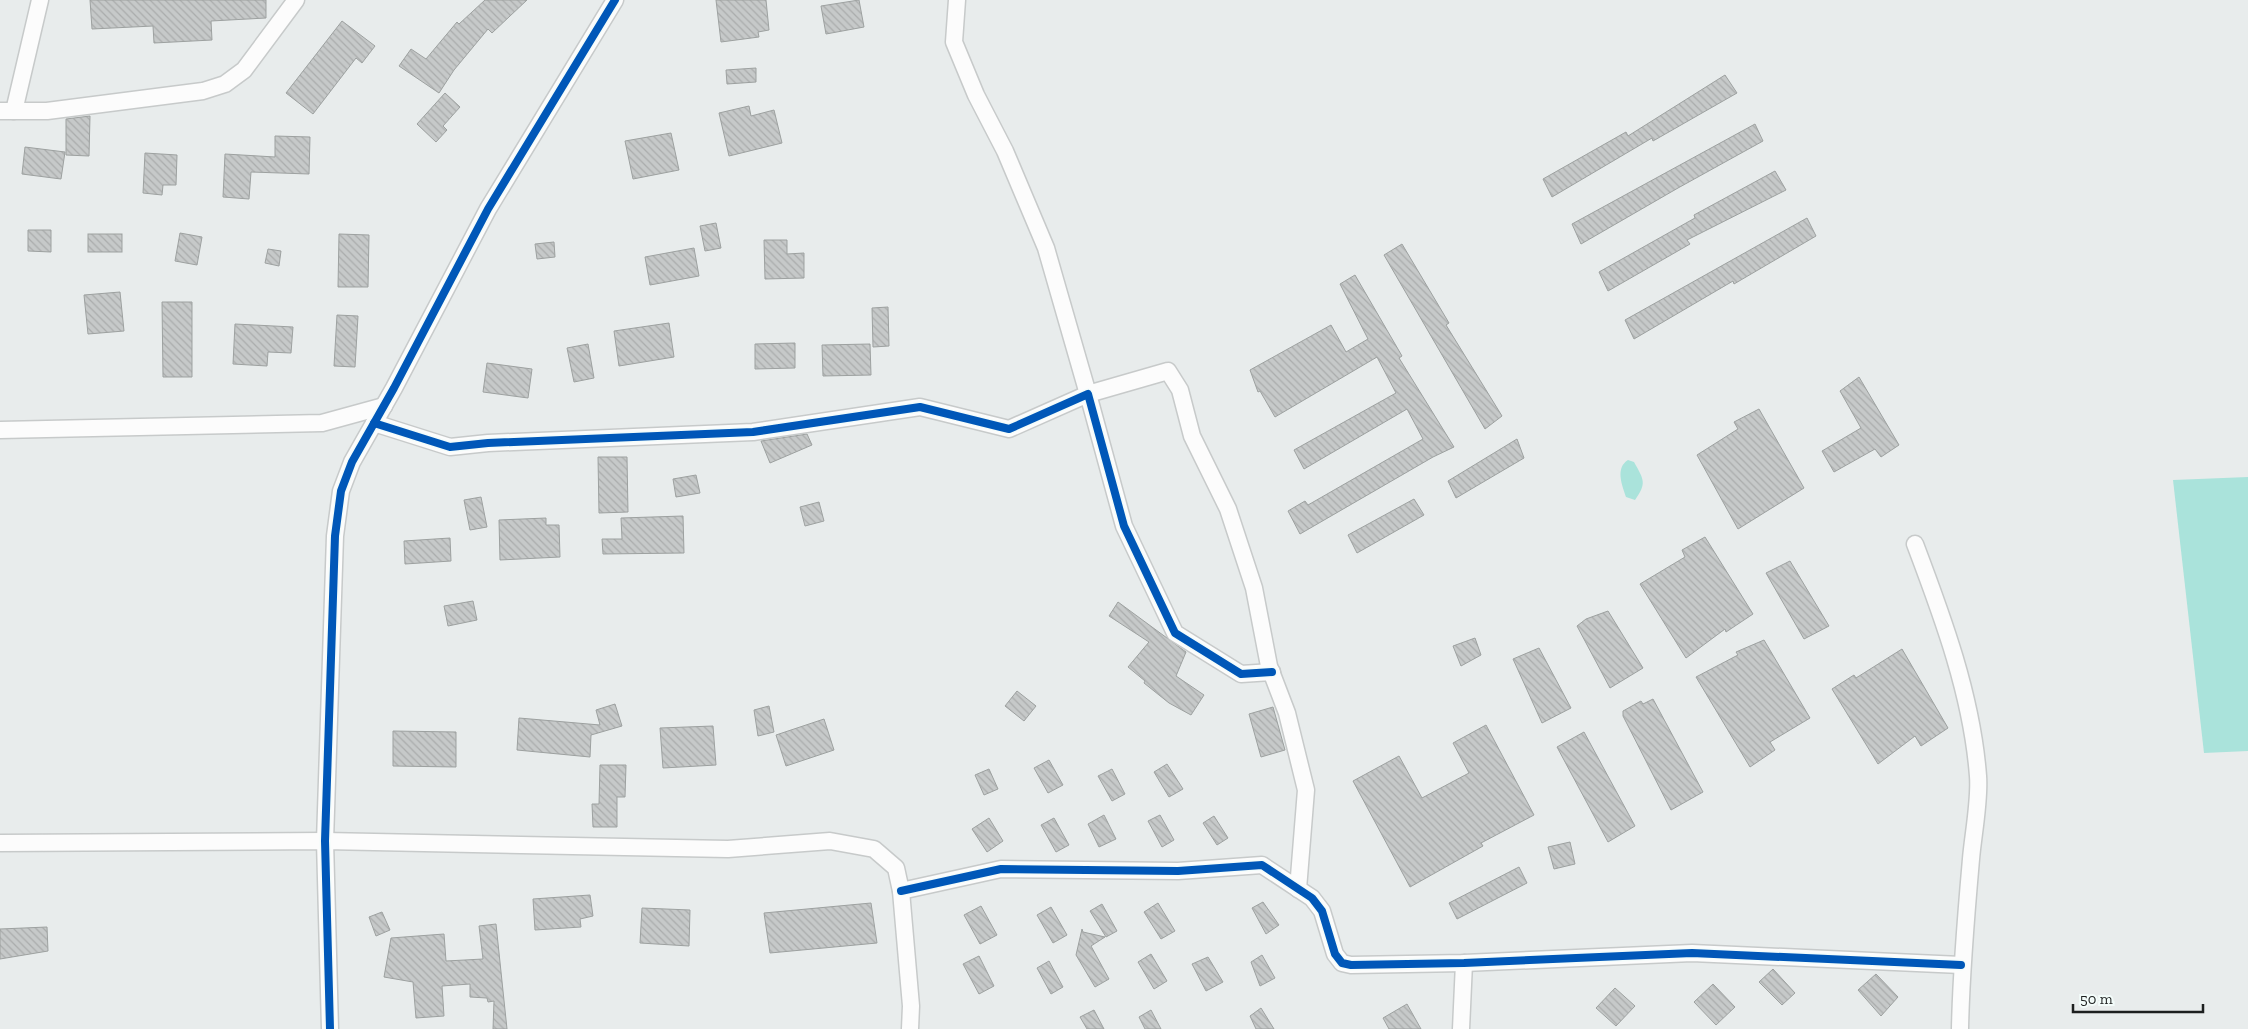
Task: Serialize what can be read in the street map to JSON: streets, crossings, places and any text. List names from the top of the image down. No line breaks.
{"scale_bar":"50 m"}
